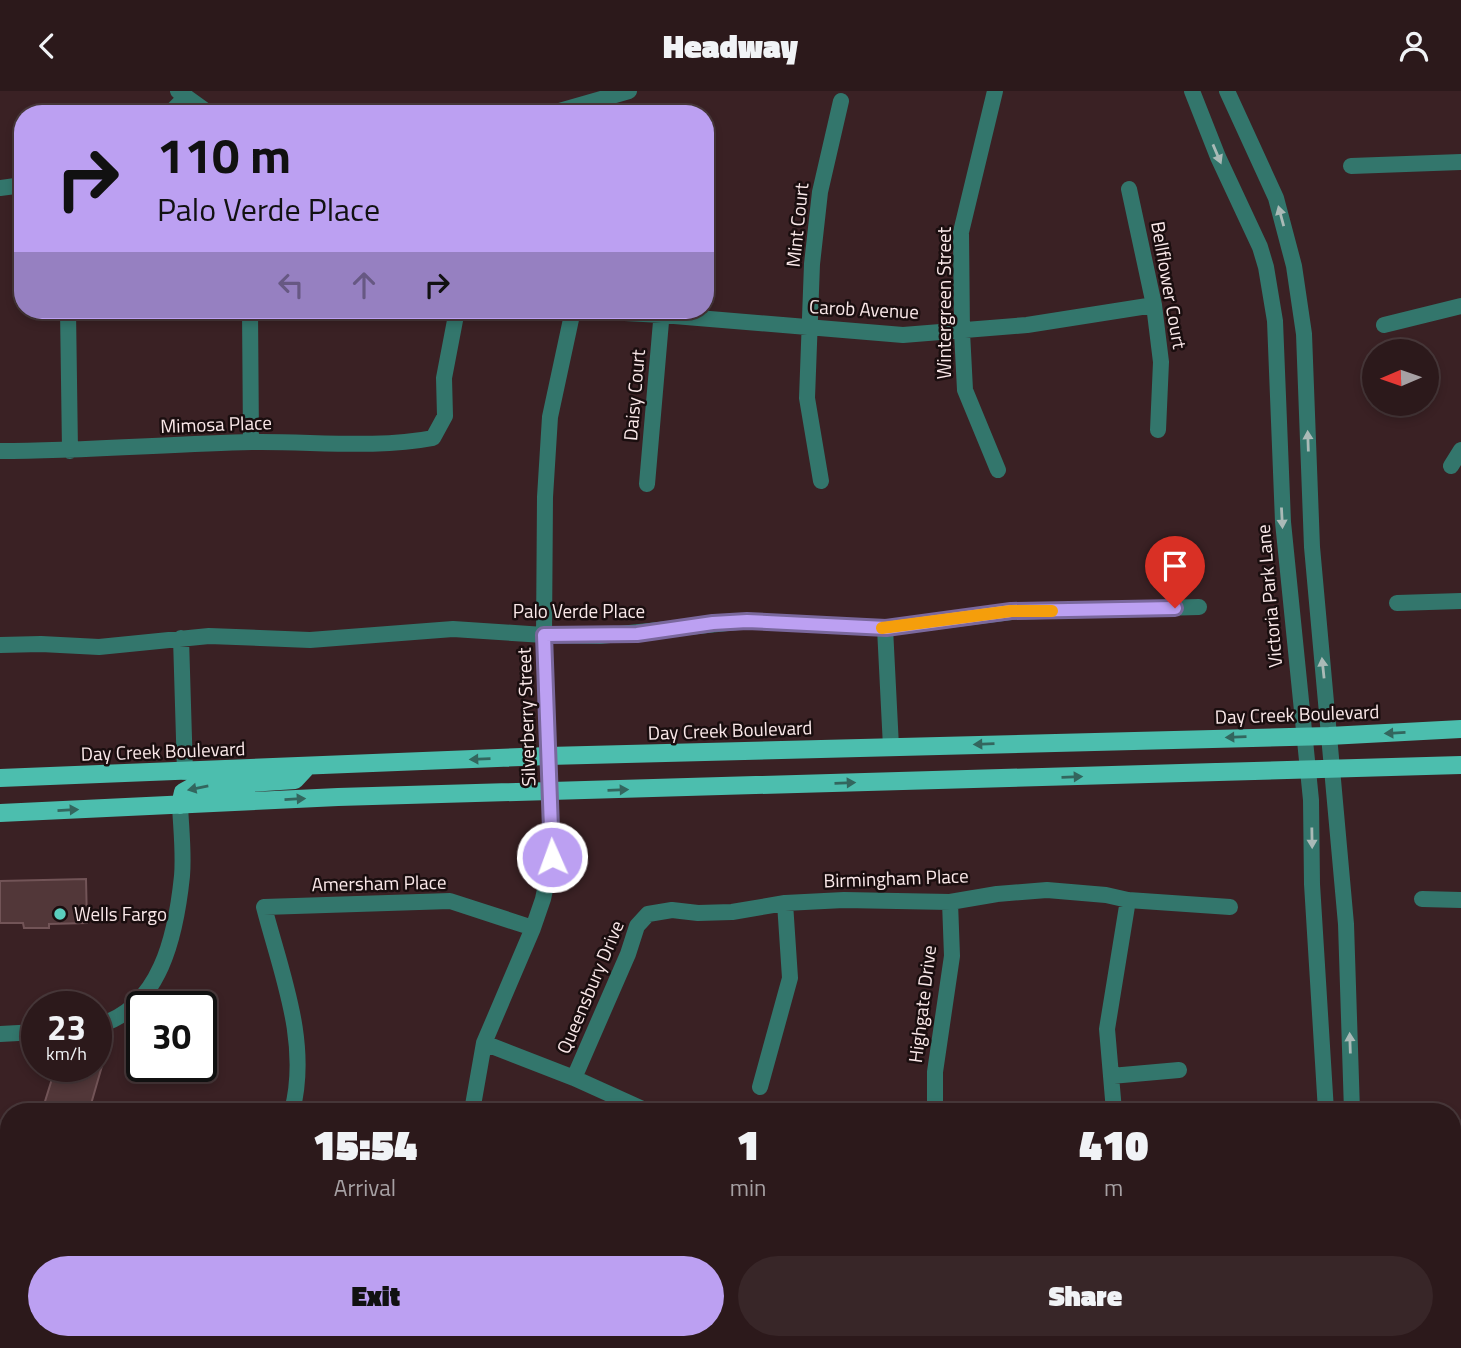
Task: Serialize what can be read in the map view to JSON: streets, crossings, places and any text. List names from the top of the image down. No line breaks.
{"streets":{"main road":["Day Creek Boulevard"],"street":["Mint Court","Bellflower Court","Wintergreen Street","Carob Avenue","Daisy Court","Mimosa Place","Victoria Park Lane","Palo Verde Place","Silverberry Street","Birmingham Place","Amersham Place","Queensbury Drive","Highgate Drive"]},"crossings":[["Mint Court","Carob Avenue"],["Bellflower Court","Carob Avenue"],["Wintergreen Street","Carob Avenue"],["Victoria Park Lane","Day Creek Boulevard"],["Palo Verde Place","Silverberry Street"],["Day Creek Boulevard","Silverberry Street"],["Silverberry Street","Amersham Place"],["Birmingham Place","Queensbury Drive"],["Birmingham Place","Highgate Drive"]],"places":["Wells Fargo"],"north":"left","page":{"header":"Headway","turn":["110 m","Palo Verde Place"],"speed":"23 km/h","limit":"30","eta":["15:54","Arrival","1","min","410","m"],"buttons":["Exit","Share"]}}
